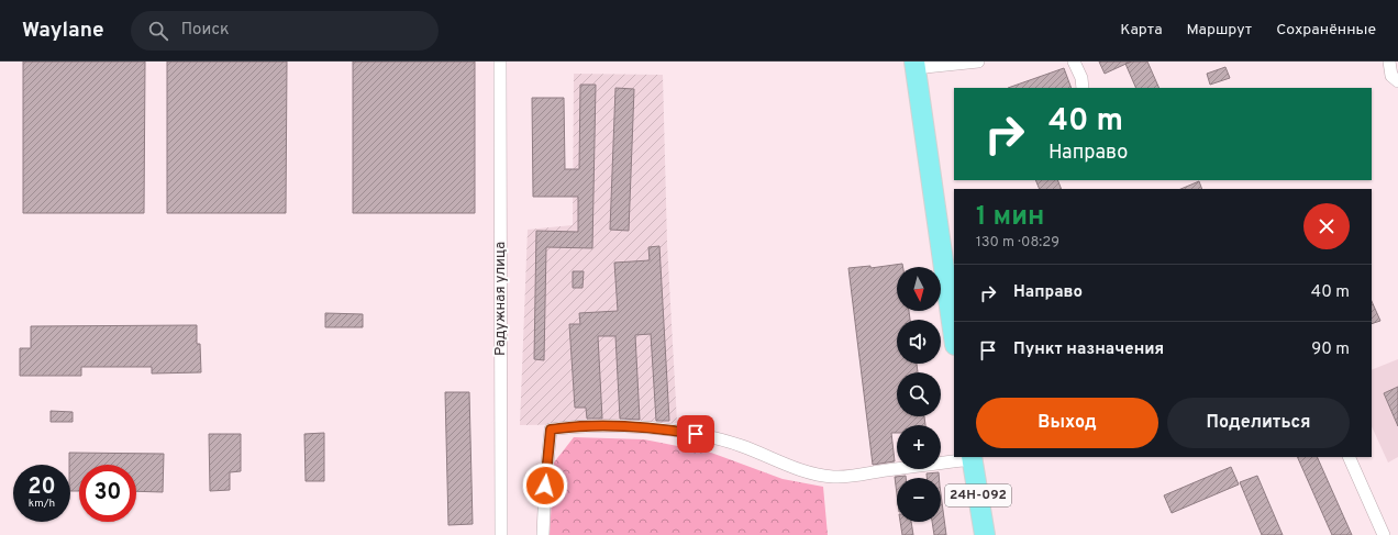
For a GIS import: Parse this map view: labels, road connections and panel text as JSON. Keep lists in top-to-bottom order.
{
  "streets": {
    "main road": ["24Н-092"],
    "street": ["Радужная улица"]
  },
  "north": "bottom",
  "page": {
    "header": "Waylane",
    "search": "Поиск",
    "nav": ["Карта", "Маршрут", "Сохранённые"],
    "turn": ["40 m", "Направо"],
    "heading": ["1 мин", "130 m · 08:29"],
    "list": [
      {
        "name": "Направо",
        "value": "40 m"
      },
      {
        "name": "Пункт назначения",
        "value": "90 m"
      }
    ],
    "map_buttons": ["+", "−"],
    "buttons": ["Выход", "Поделиться"],
    "speed": "20 km/h",
    "limit": "30"
  }
}
